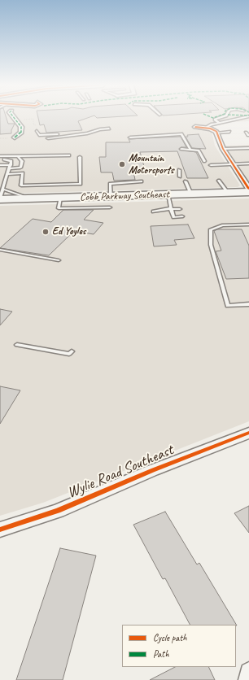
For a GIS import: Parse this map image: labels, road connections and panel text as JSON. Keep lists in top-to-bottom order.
{
  "streets": {
    "main road": ["Cobb Parkway Southeast"],
    "street": ["Wylie Road Southeast"]
  },
  "places": ["Mountain Motorsports", "Ed Yoyles"],
  "legend": ["Cycle path", "Path"]
}
